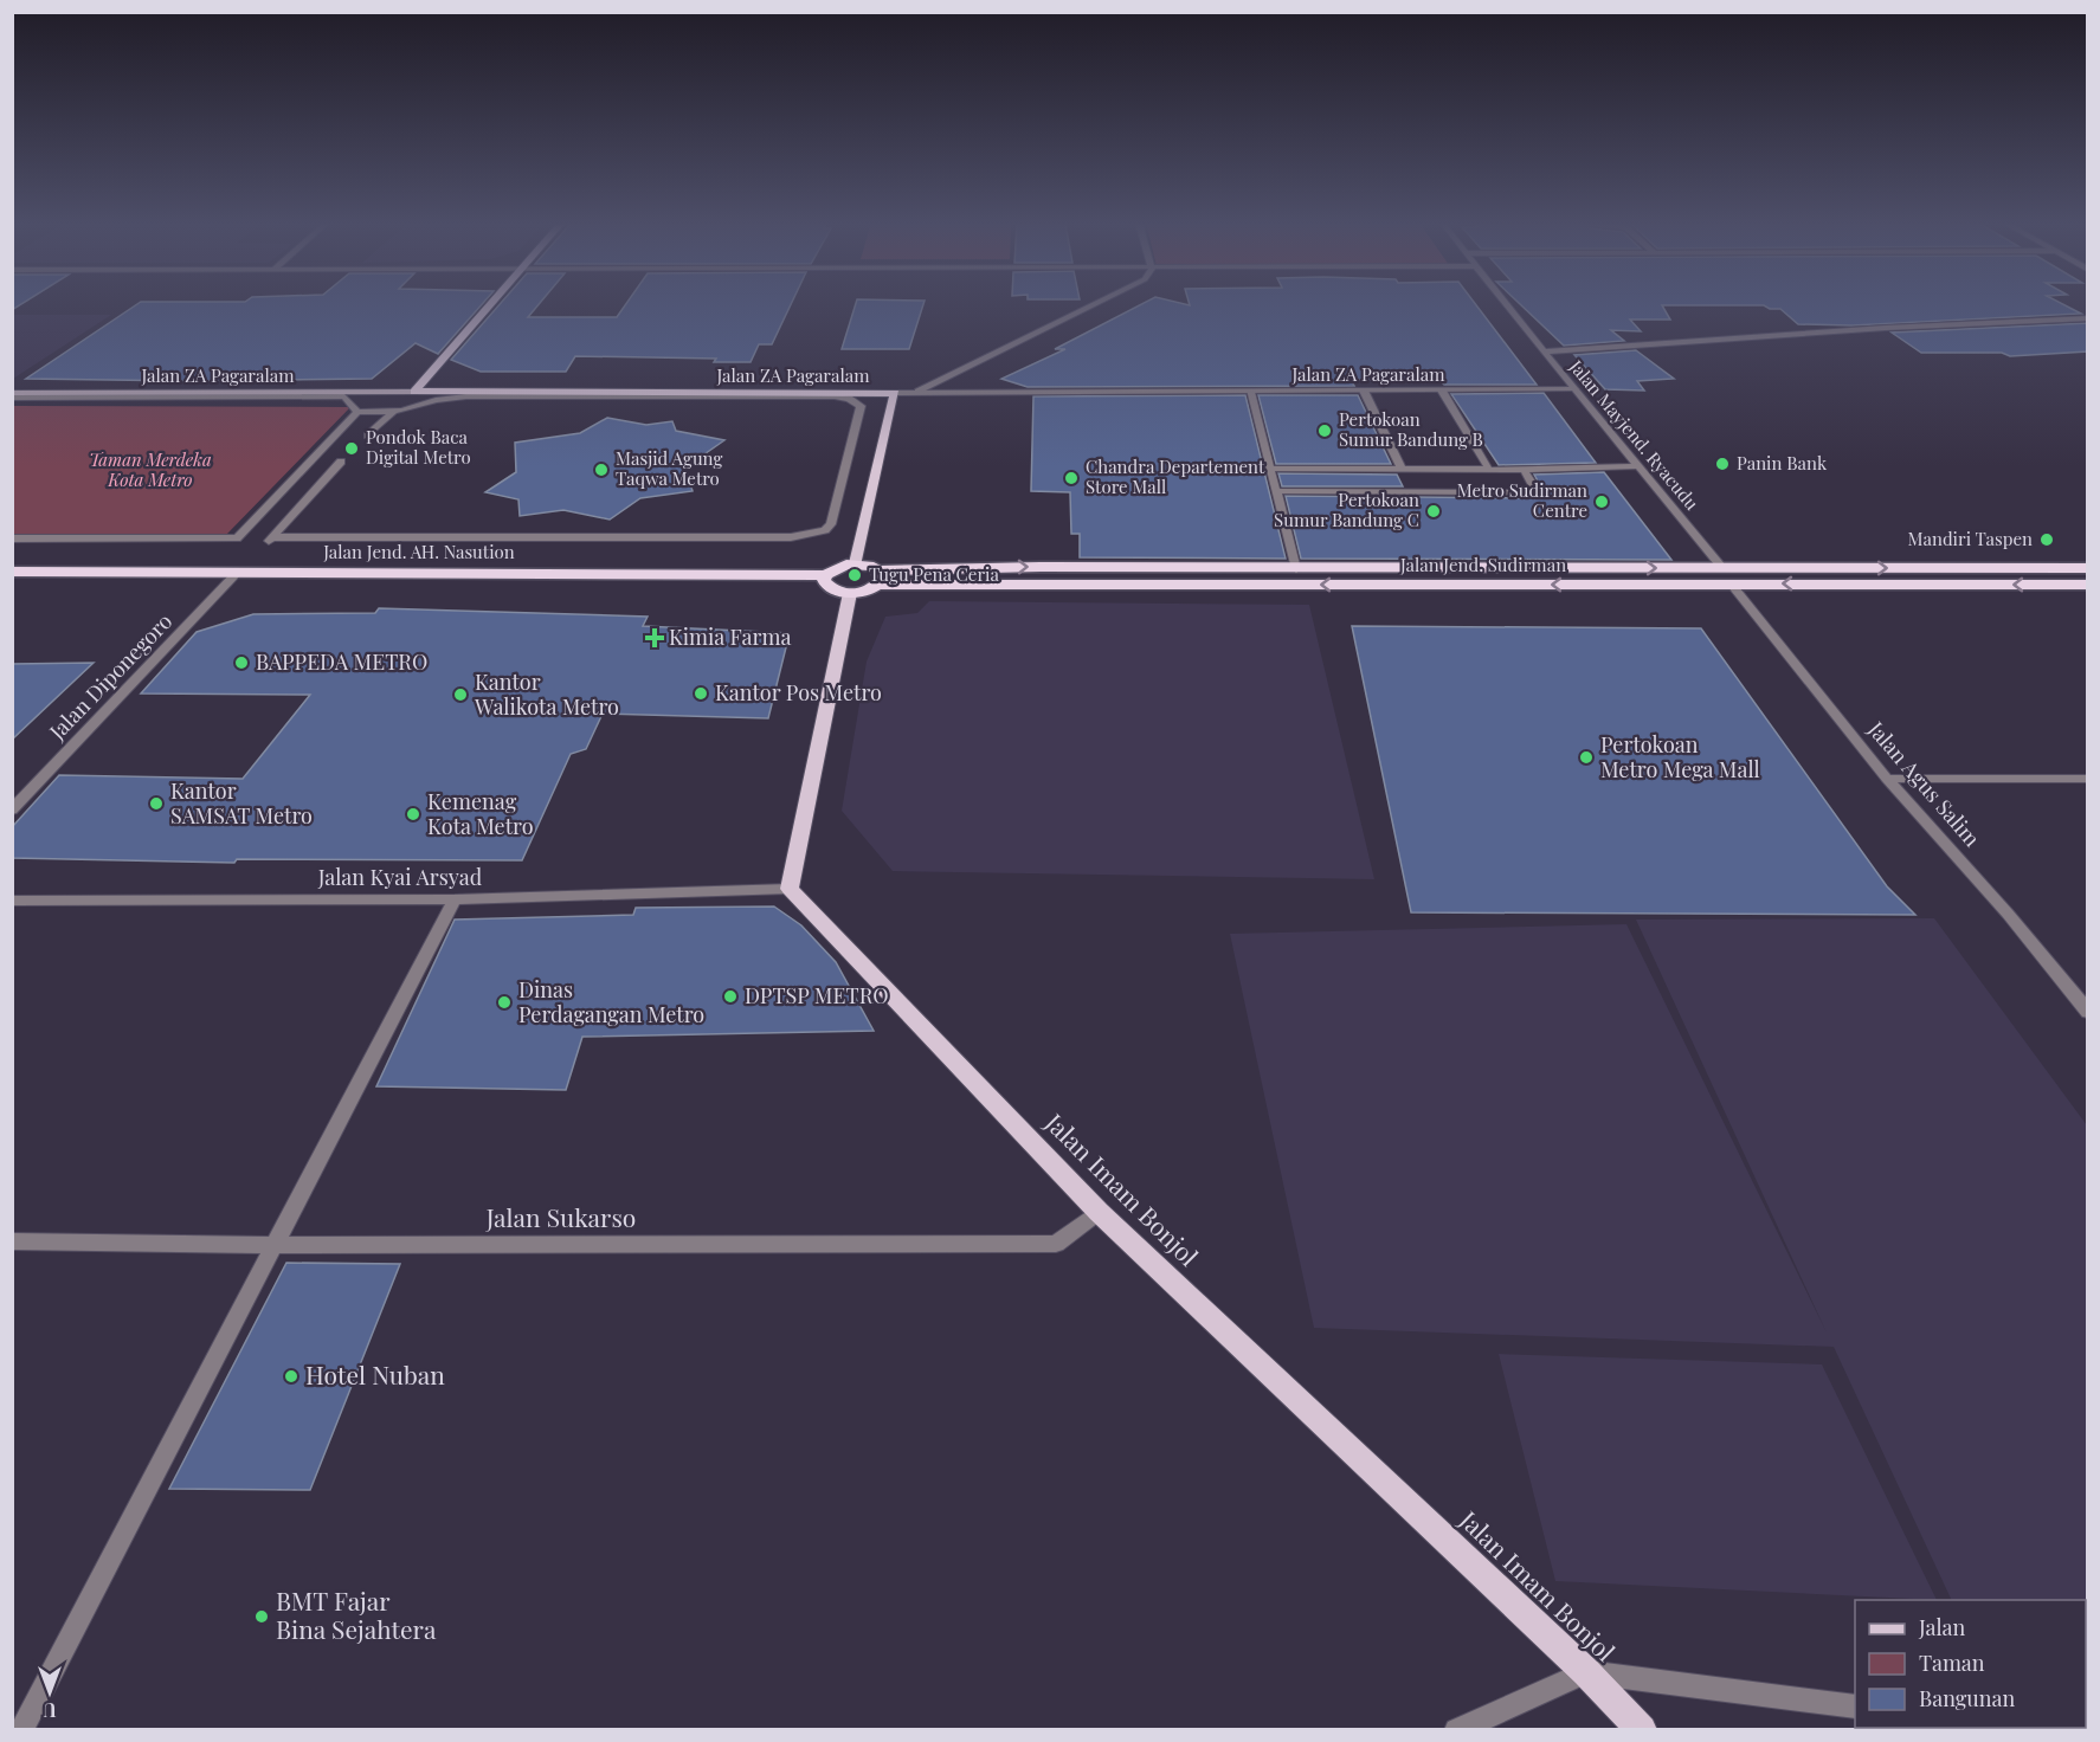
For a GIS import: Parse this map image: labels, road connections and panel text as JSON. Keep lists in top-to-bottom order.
{
  "streets": {
    "highway": ["Jalan Jend. AH. Nasution", "Jalan Jend. Sudirman"],
    "main road": ["Jalan ZA Pagaralam", "Jalan Imam Bonjol"],
    "street": [
      "Jalan Mayjend. Ryacudu",
      "Jalan Diponegoro",
      "Jalan Agus Salim",
      "Jalan Kyai Arsyad",
      "Jalan Sukarso"
    ]
  },
  "crossings": [
    ["Jalan ZA Pagaralam", "Jalan Mayjend. Ryacudu"],
    ["Jalan Mayjend. Ryacudu", "Jalan Jend. Sudirman"],
    ["Jalan Jend. AH. Nasution", "Jalan Diponegoro"],
    ["Jalan Jend. Sudirman", "Jalan Agus Salim"],
    ["Jalan Kyai Arsyad", "Jalan Imam Bonjol"],
    ["Jalan Imam Bonjol", "Jalan Sukarso"]
  ],
  "parks": ["Taman Merdeka Kota Metro"],
  "places": {
    "other": [
      "Pertokoan Sumur Bandung B",
      "Pondok Baca Digital Metro",
      "Panin Bank",
      "Masjid Agung Taqwa Metro",
      "Chandra Departement Store Mall",
      "Metro Sudirman Centre",
      "Pertokoan Sumur Bandung C",
      "Mandiri Taspen",
      "Tugu Pena Ceria",
      "BAPPEDA METRO",
      "Kantor Pos Metro",
      "Kantor Walikota Metro",
      "Pertokoan Metro Mega Mall",
      "Kantor SAMSAT Metro",
      "Kemenag Kota Metro",
      "DPTSP METRO",
      "Dinas Perdagangan Metro",
      "Hotel Nuban",
      "BMT Fajar Bina Sejahtera"
    ],
    "health": ["Kimia Farma"]
  },
  "legend": ["Jalan", "Taman", "Bangunan"],
  "north": "bottom"
}
